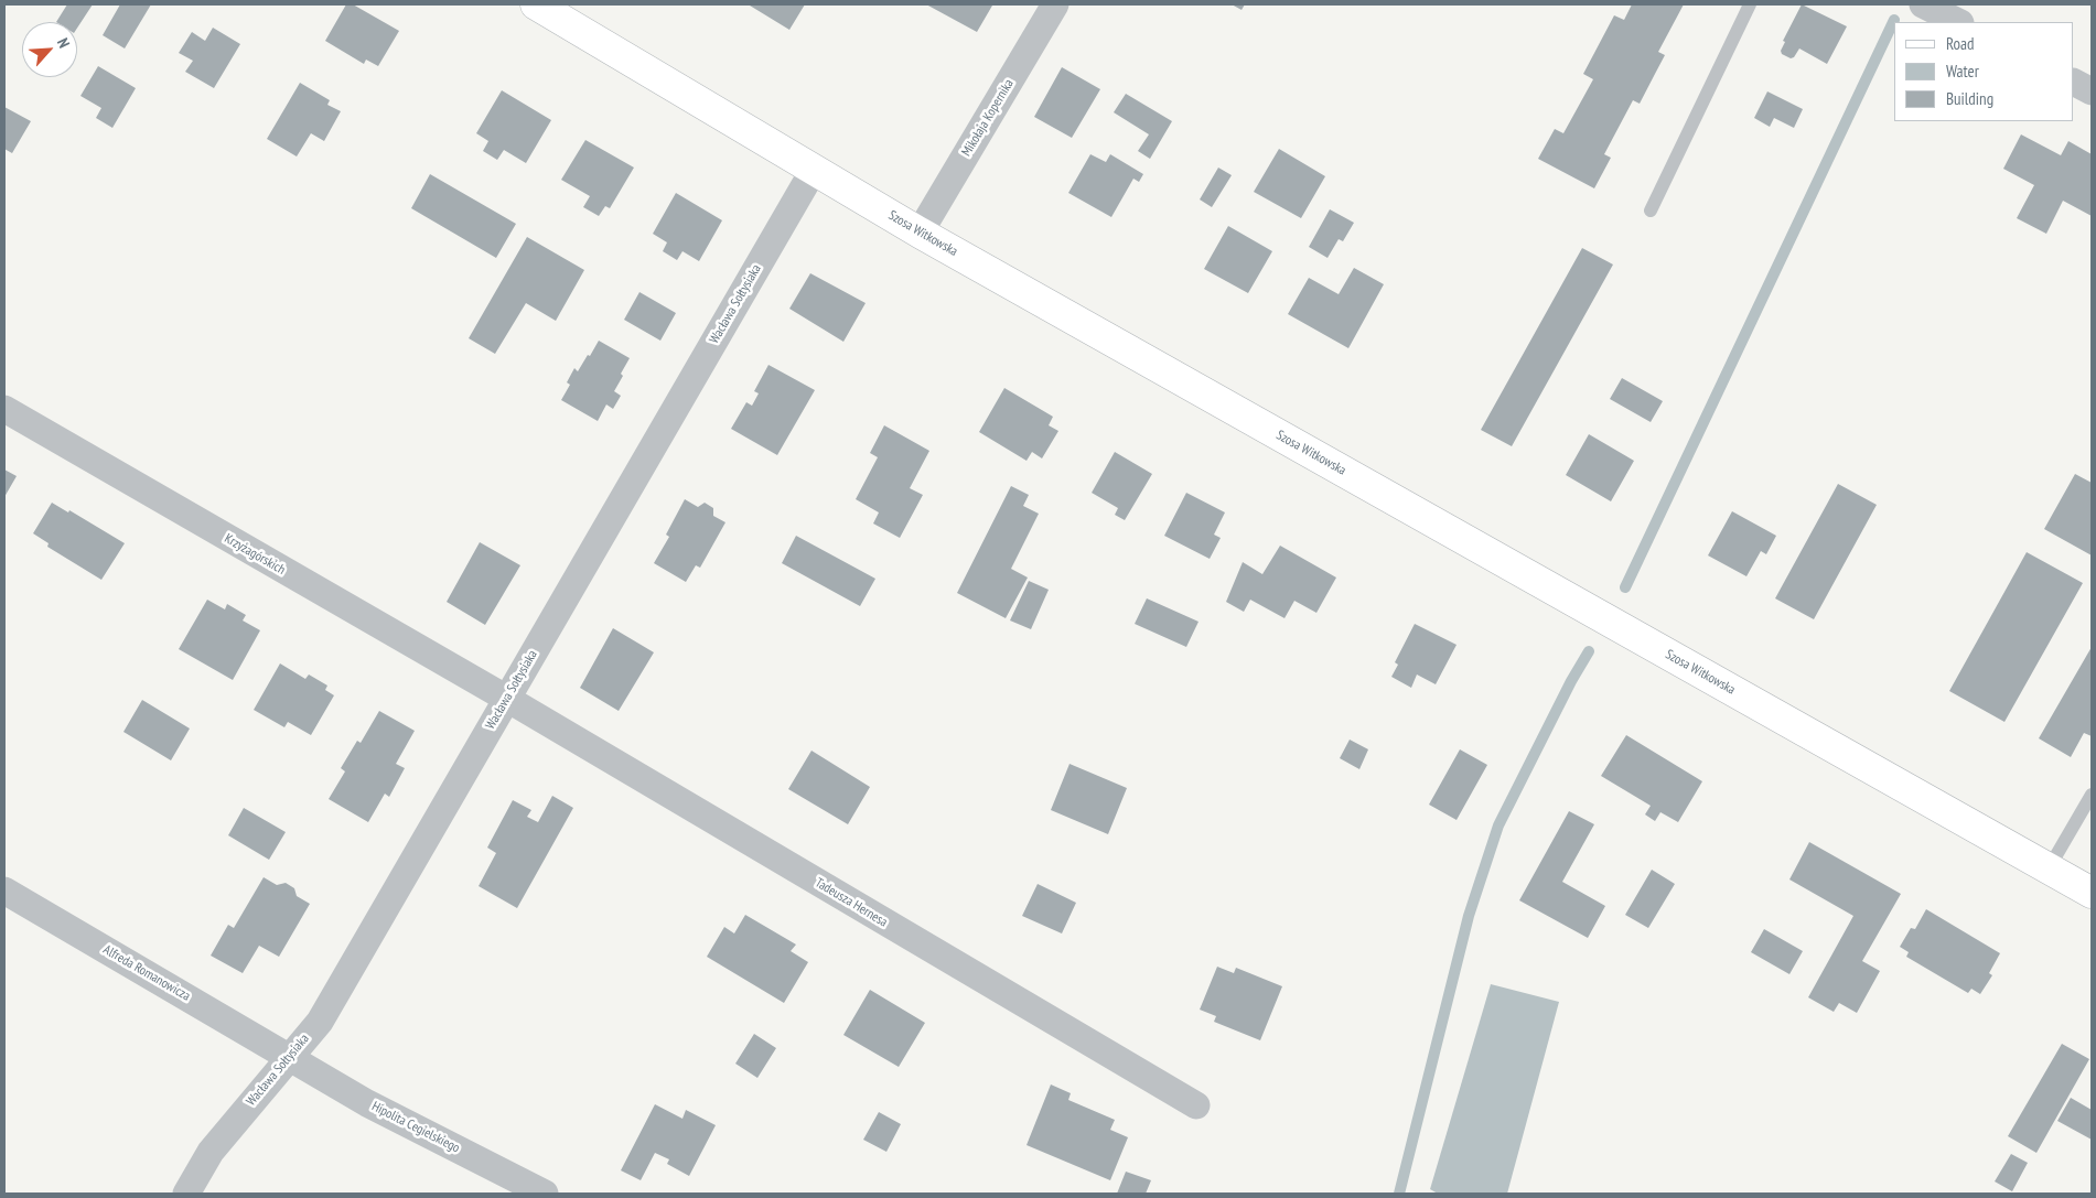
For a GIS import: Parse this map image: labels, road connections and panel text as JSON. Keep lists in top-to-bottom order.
{
  "streets": {
    "street": [
      "Mikołaja Kopernika",
      "Szosa Witkowska",
      "Wacława Sołtysiaka",
      "Krzyżagórskich",
      "Tadeusza Hernesa",
      "Alfreda Romanowicza",
      "Hipolita Cegielskiego"
    ]
  },
  "crossings": [
    ["Mikołaja Kopernika", "Szosa Witkowska"],
    ["Szosa Witkowska", "Wacława Sołtysiaka"],
    ["Wacława Sołtysiaka", "Krzyżagórskich"],
    ["Wacława Sołtysiaka", "Tadeusza Hernesa"],
    ["Wacława Sołtysiaka", "Alfreda Romanowicza"],
    ["Wacława Sołtysiaka", "Hipolita Cegielskiego"],
    ["Krzyżagórskich", "Tadeusza Hernesa"],
    ["Alfreda Romanowicza", "Hipolita Cegielskiego"]
  ],
  "legend": ["Road", "Water", "Building"],
  "north": "top right"
}
